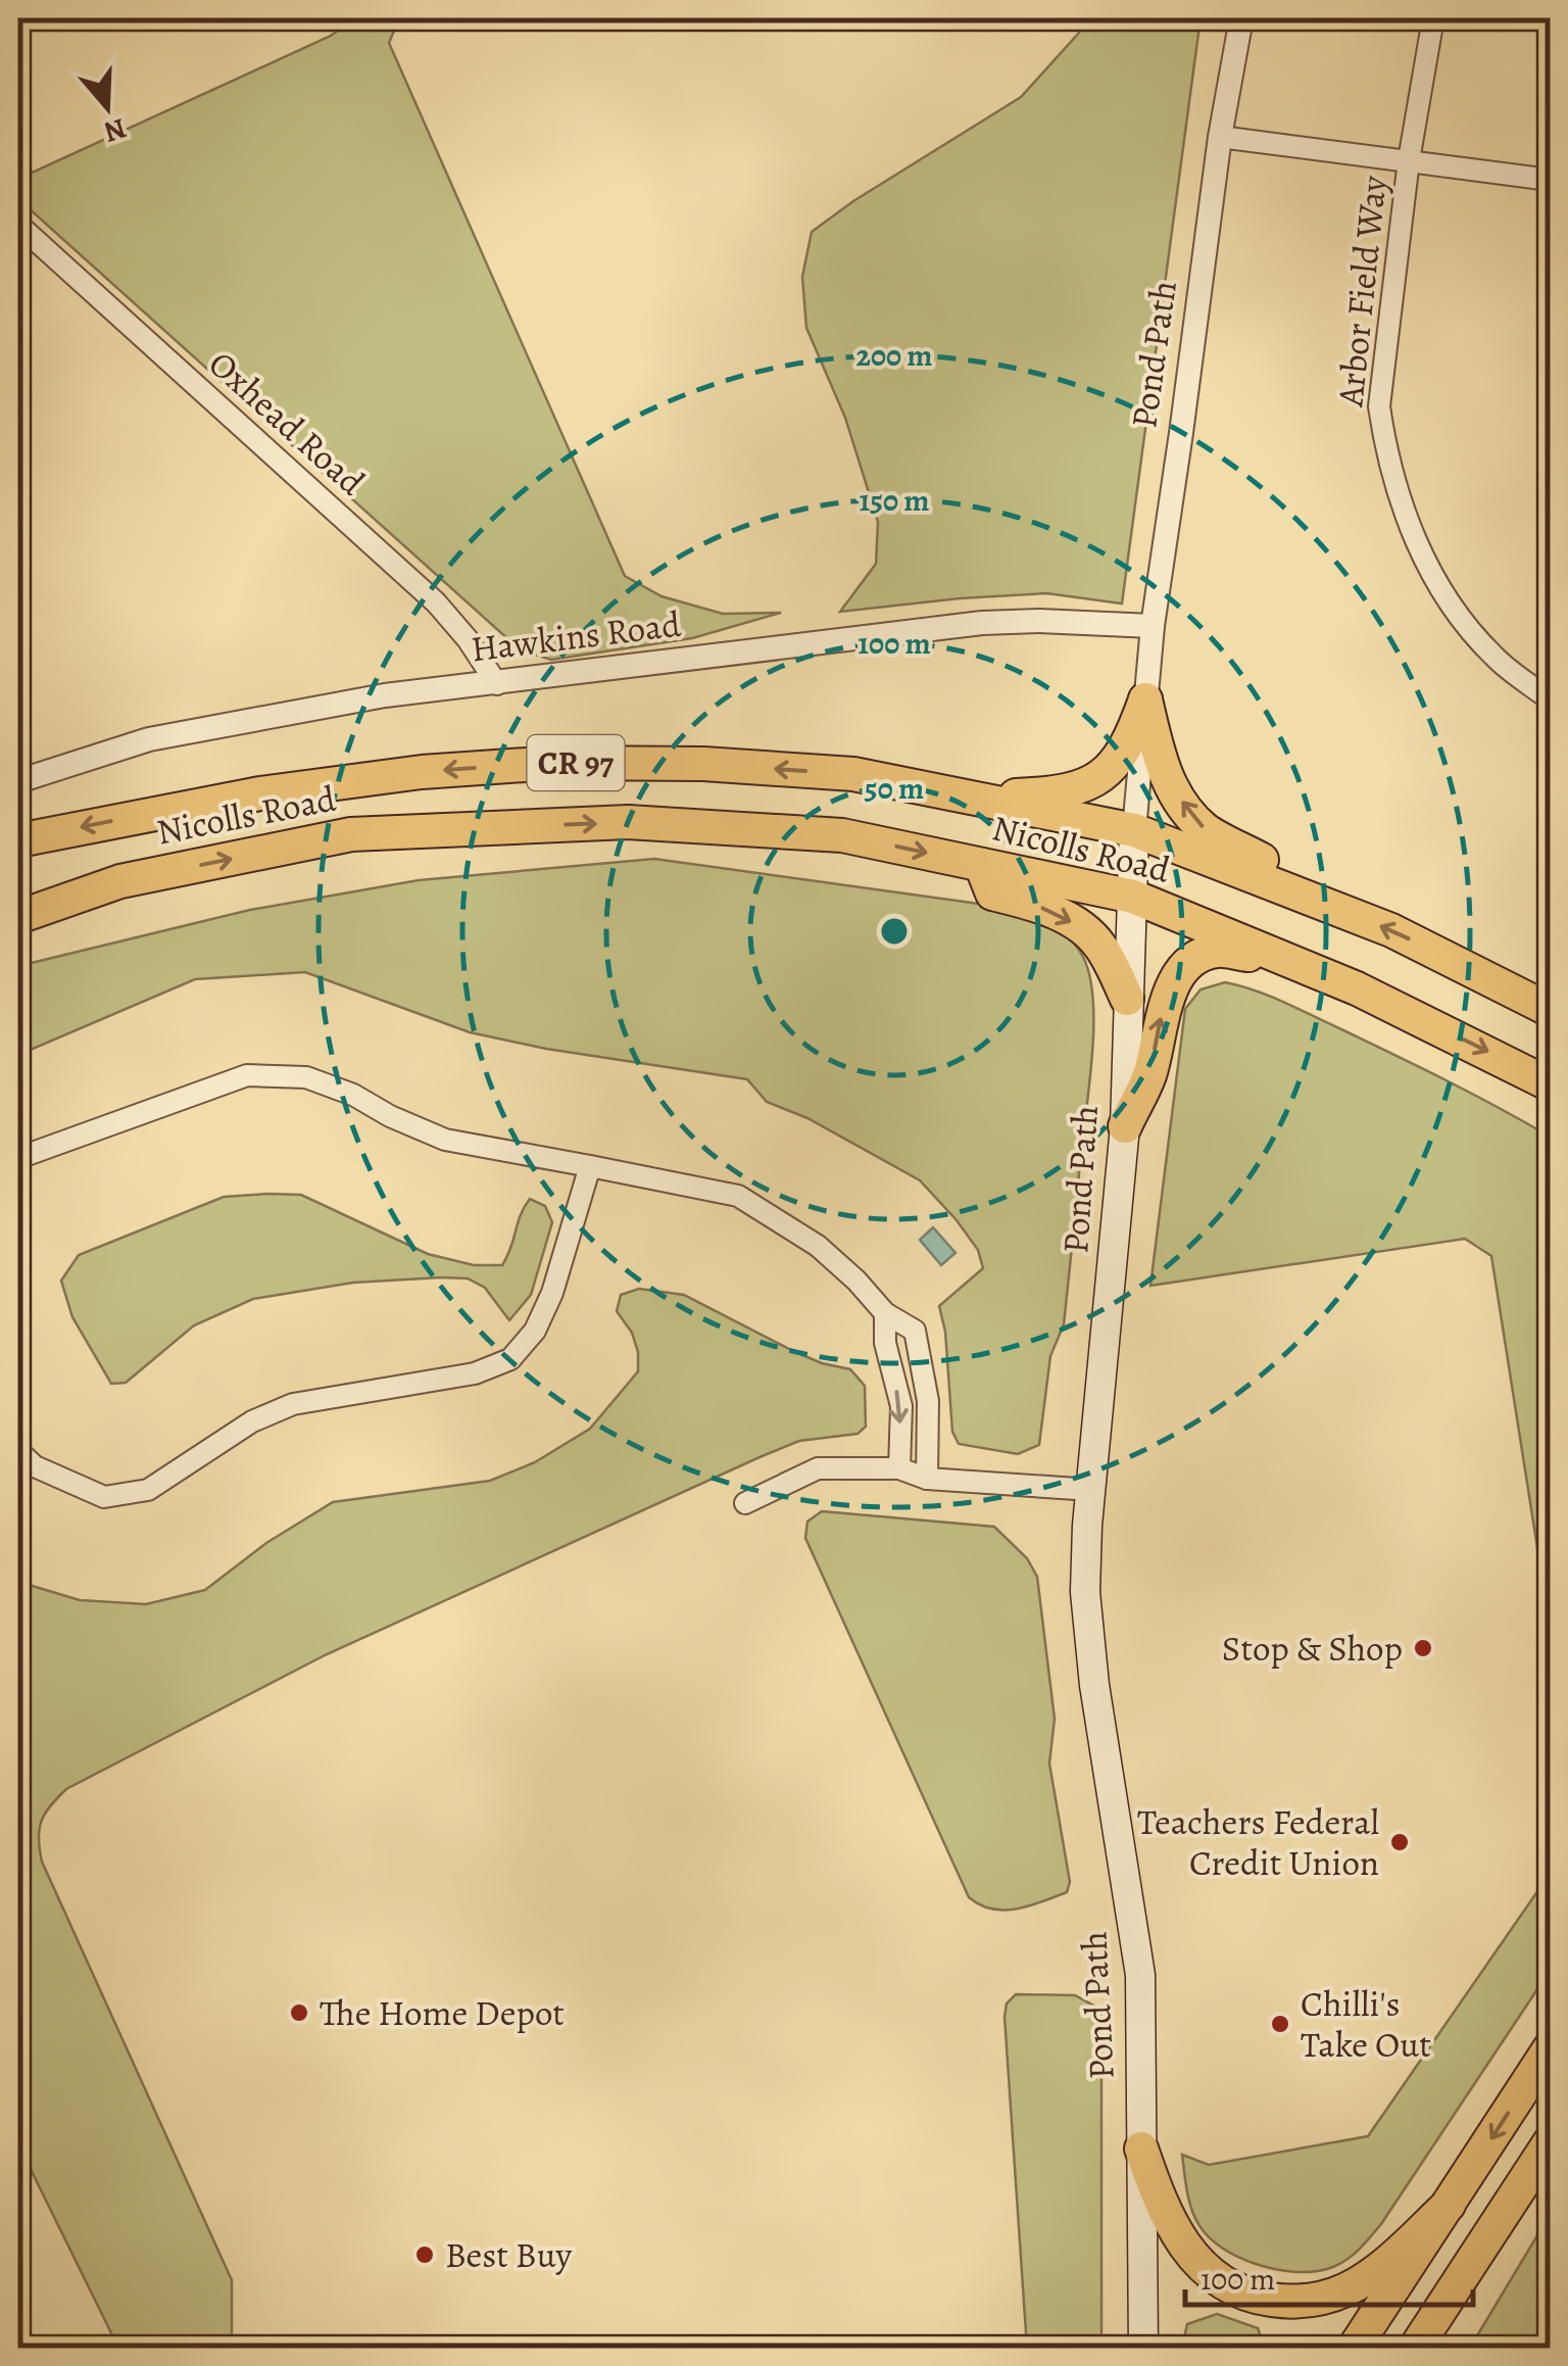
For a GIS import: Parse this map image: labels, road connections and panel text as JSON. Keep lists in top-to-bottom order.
{
  "streets": {
    "highway": ["CR 97", "Nicolls Road"],
    "main road": ["Pond Path"],
    "street": ["Arbor Field Way", "Oxhead Road", "Hawkins Road"]
  },
  "crossings": [
    ["Pond Path", "Hawkins Road"],
    ["Pond Path", "Nicolls Road"],
    ["Oxhead Road", "Hawkins Road"]
  ],
  "places": [
    "Stop & Shop",
    "Teachers Federal Credit Union",
    "The Home Depot",
    "Chilli's Take Out",
    "Best Buy"
  ],
  "scale_bar": "100 m",
  "north": "bottom",
  "rings": [
    "200 m",
    "150 m",
    "100 m",
    "50 m"
  ]
}
